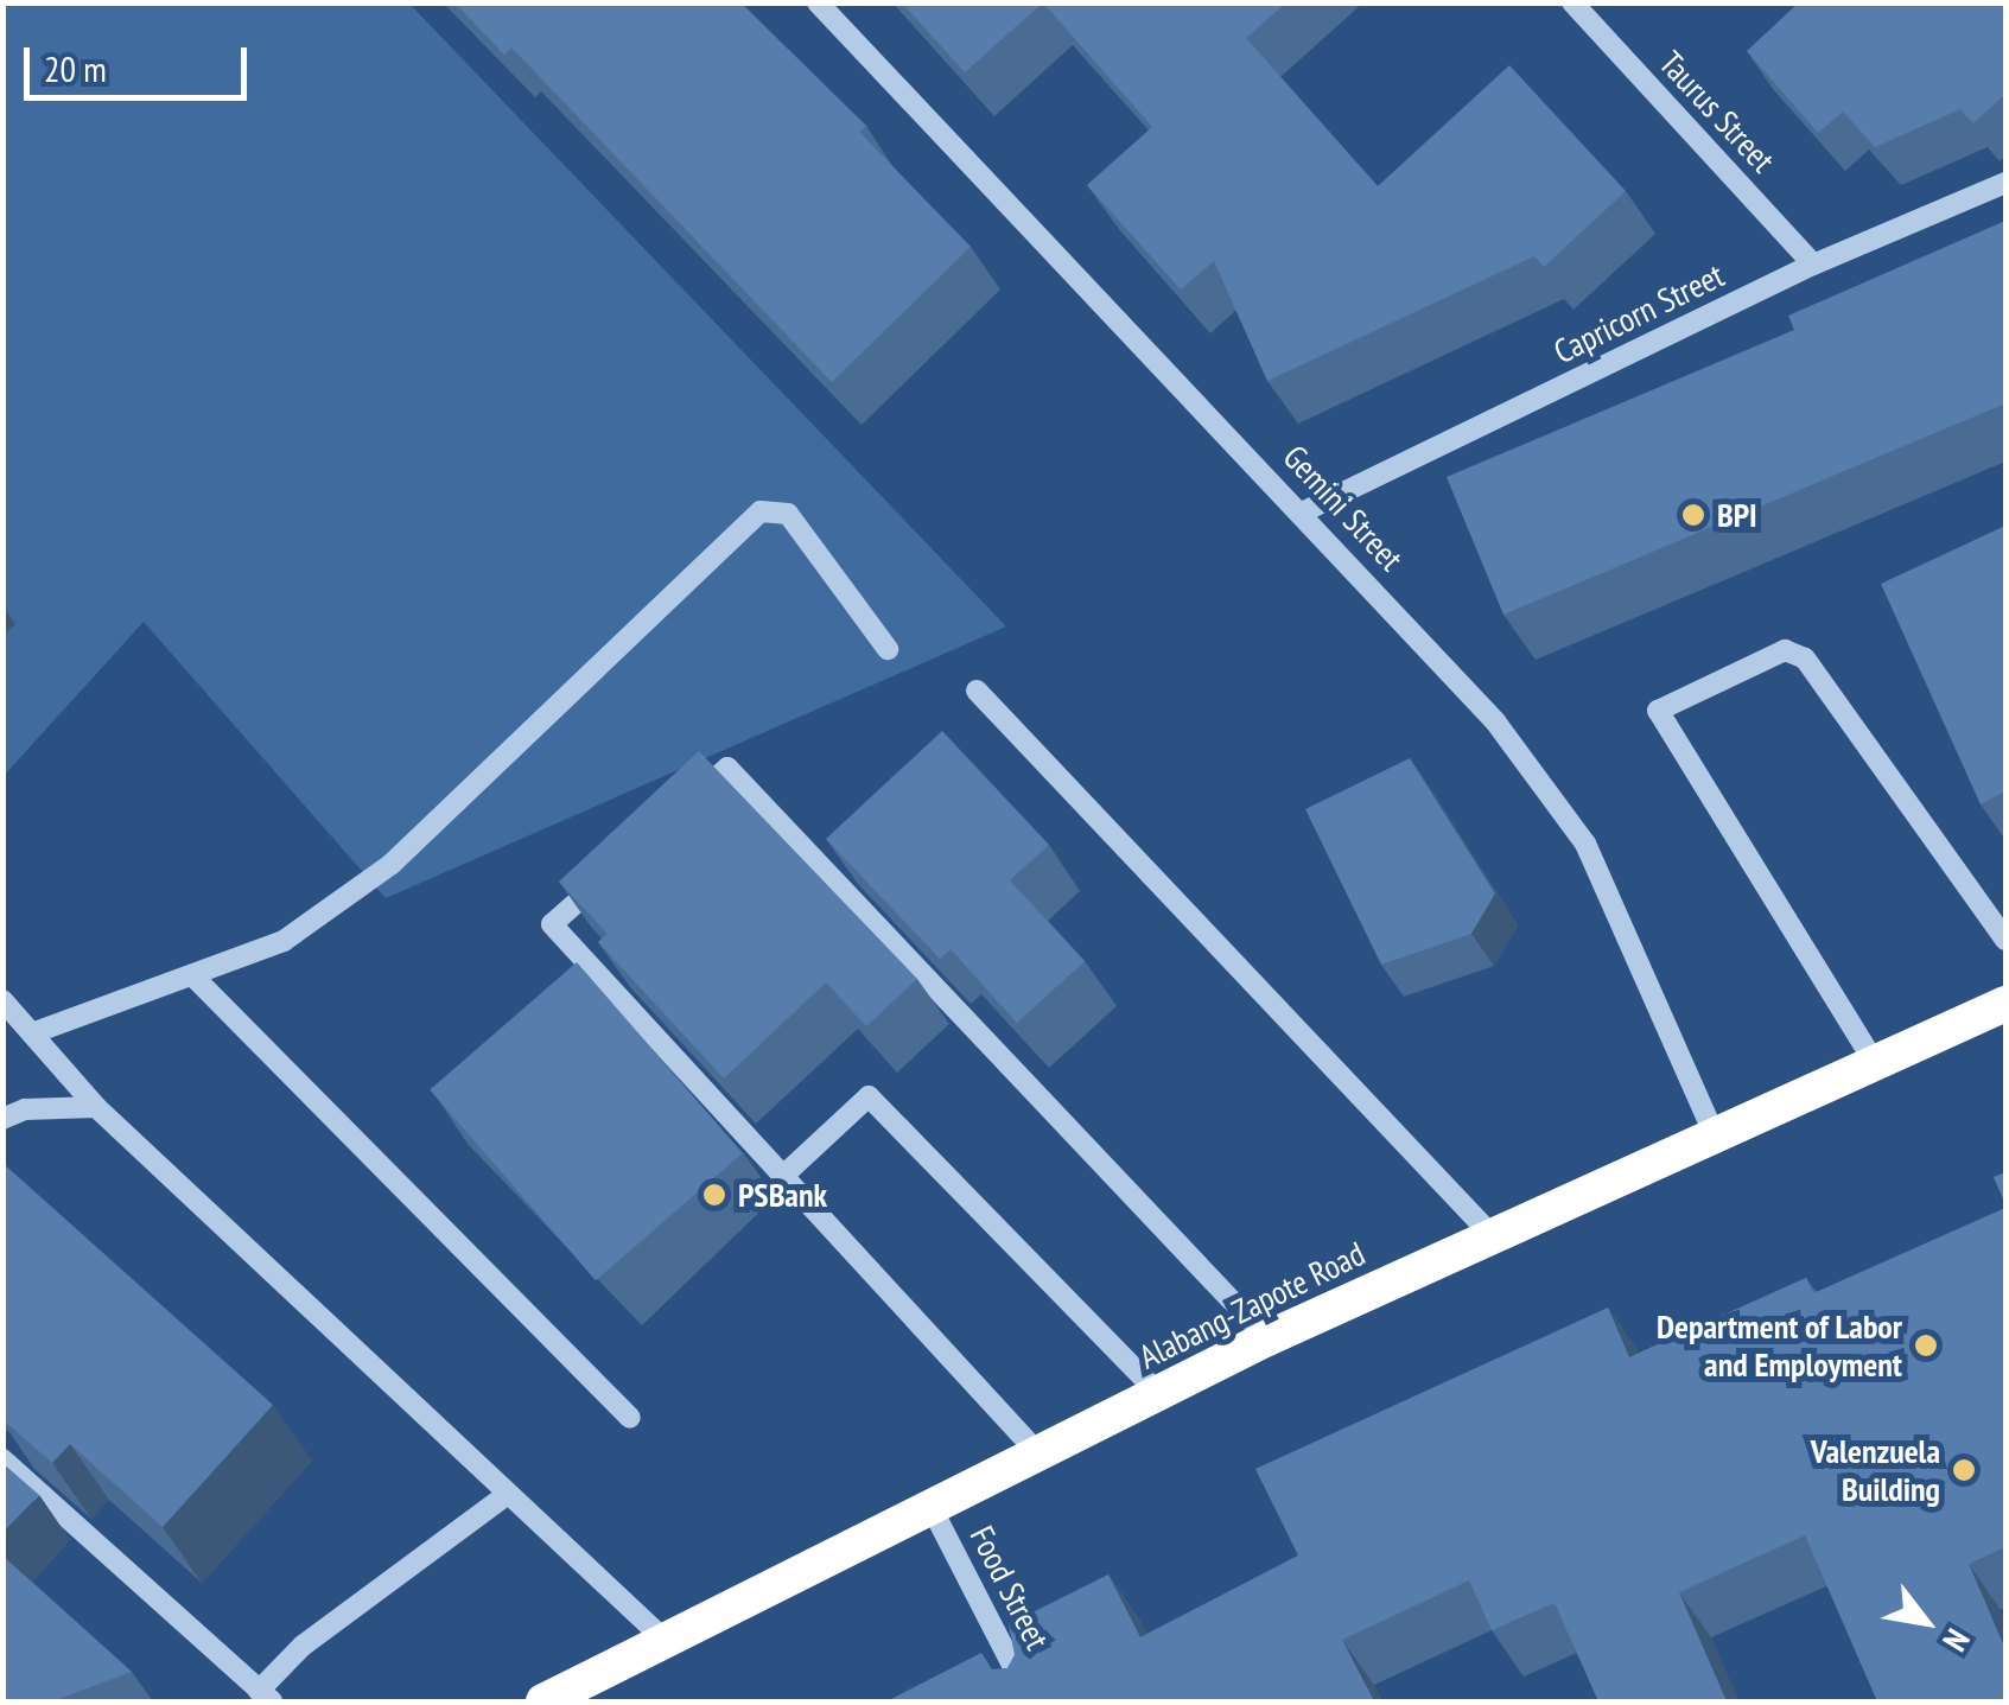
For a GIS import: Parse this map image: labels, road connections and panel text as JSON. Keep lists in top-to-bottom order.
{
  "streets": {
    "highway": ["Alabang-Zapote Road"],
    "street": [
      "Taurus Street",
      "Capricorn Street",
      "Gemini Street",
      "Food Street"
    ]
  },
  "crossings": [
    ["Taurus Street", "Capricorn Street"],
    ["Capricorn Street", "Gemini Street"],
    ["Gemini Street", "Alabang-Zapote Road"],
    ["Alabang-Zapote Road", "Food Street"]
  ],
  "places": [
    "BPI",
    "PSBank",
    "Department of Labor and Employment",
    "Valenzuela Building"
  ],
  "scale_bar": "20 m",
  "north": "bottom right"
}
